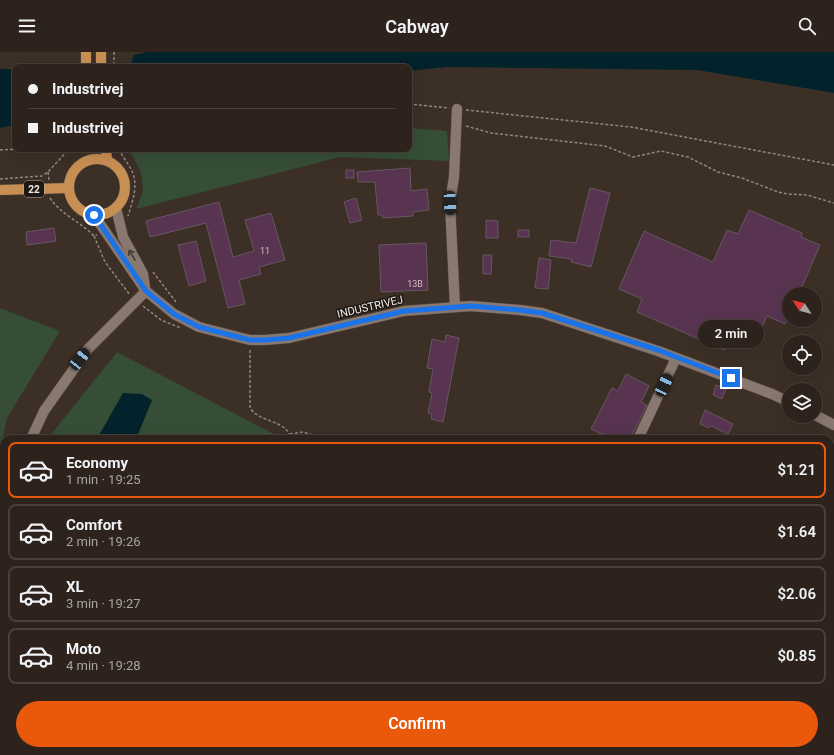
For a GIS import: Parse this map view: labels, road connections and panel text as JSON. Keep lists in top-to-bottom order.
{
  "streets": {
    "main road": ["22"],
    "street": ["INDUSTRIVEJ"]
  },
  "crossings": [
    ["22", "INDUSTRIVEJ"]
  ],
  "house_numbers": ["11", "13B"],
  "north": "top left",
  "page": {
    "header": "Cabway",
    "banner": ["Industrivej", "Industrivej"],
    "bubble": "2 min",
    "list": [
      {
        "name": "Economy",
        "note": "1 min · 19:25",
        "value": "$1.21"
      },
      {
        "name": "Comfort",
        "note": "2 min · 19:26",
        "value": "$1.64"
      },
      {
        "name": "XL",
        "note": "3 min · 19:27",
        "value": "$2.06"
      },
      {
        "name": "Moto",
        "note": "4 min · 19:28",
        "value": "$0.85"
      }
    ],
    "buttons": "Confirm"
  }
}
